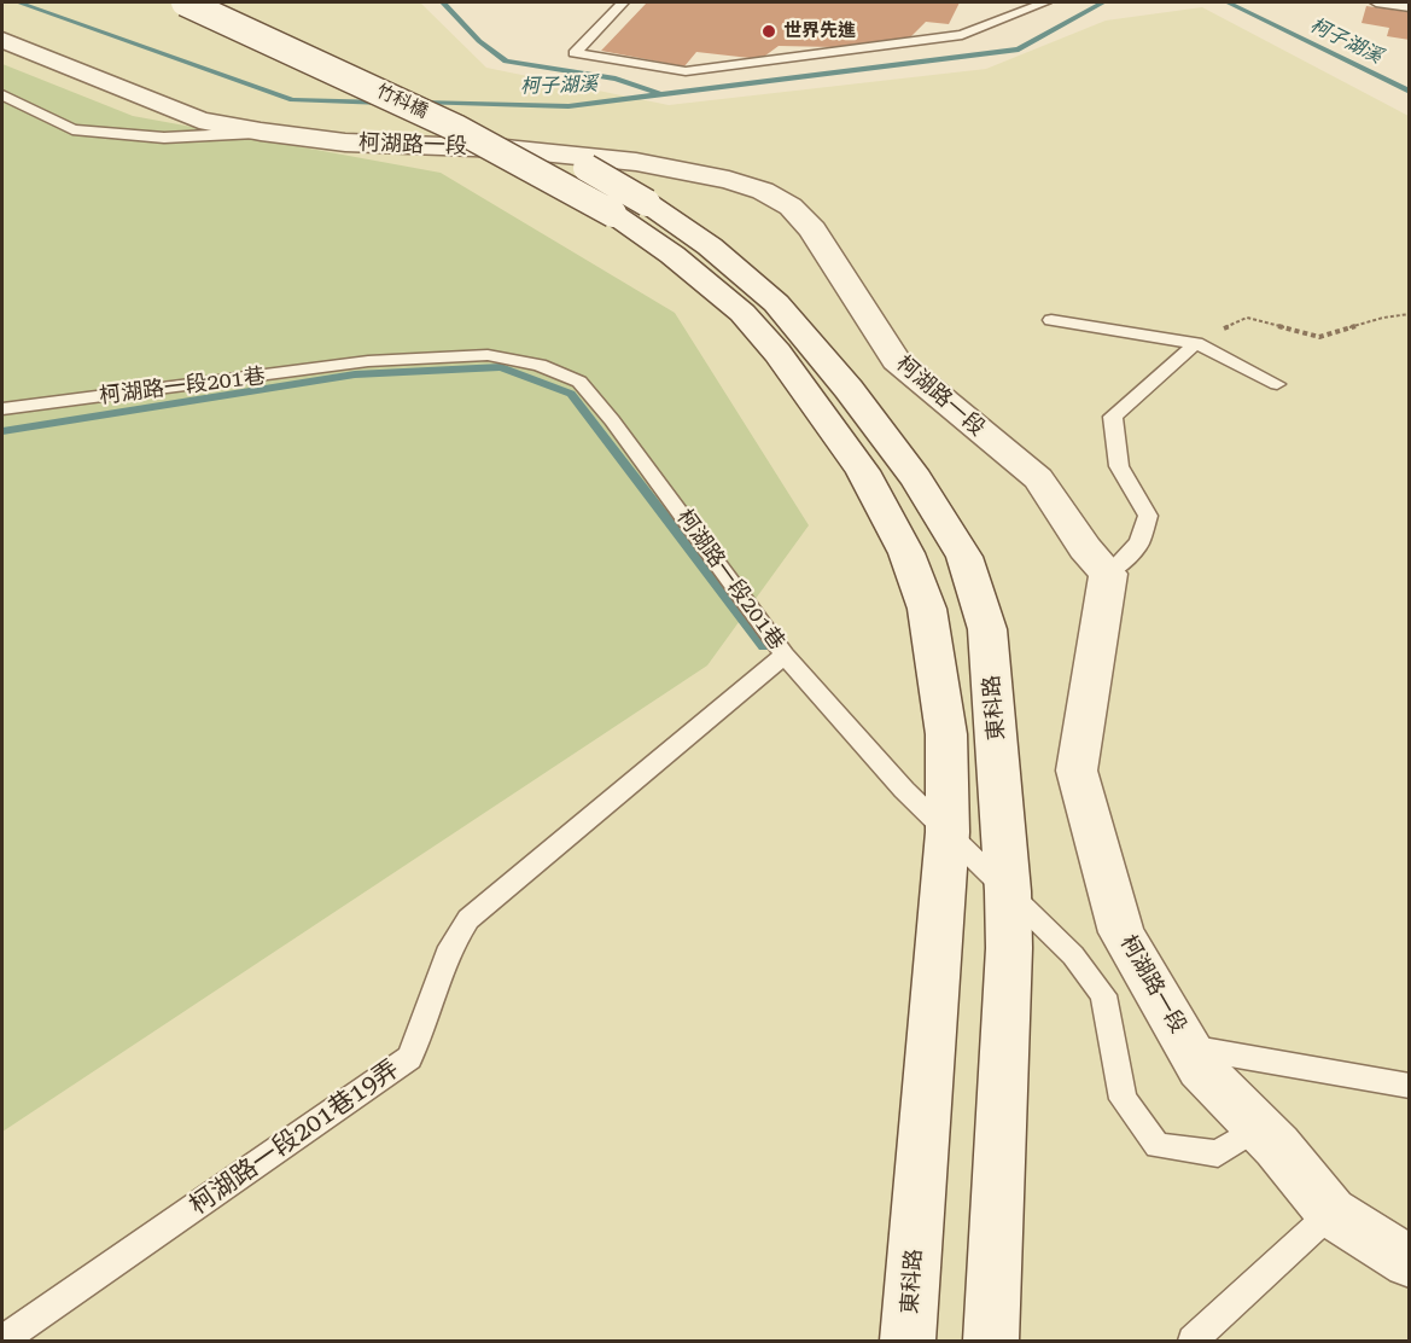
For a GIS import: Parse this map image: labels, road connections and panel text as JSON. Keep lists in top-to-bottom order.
{
  "streets": {
    "street": ["竹科橋", "柯湖路一段", "東科路"],
    "lane": ["柯湖路一段201巷", "柯湖路一段201巷19弄"]
  },
  "crossings": [
    ["竹科橋", "東科路"],
    ["柯湖路一段", "柯湖路一段201巷"],
    ["柯湖路一段201巷", "東科路"],
    ["柯湖路一段201巷", "柯湖路一段201巷19弄"]
  ],
  "water": ["柯子湖溪"],
  "places": ["世界先進"]
}
